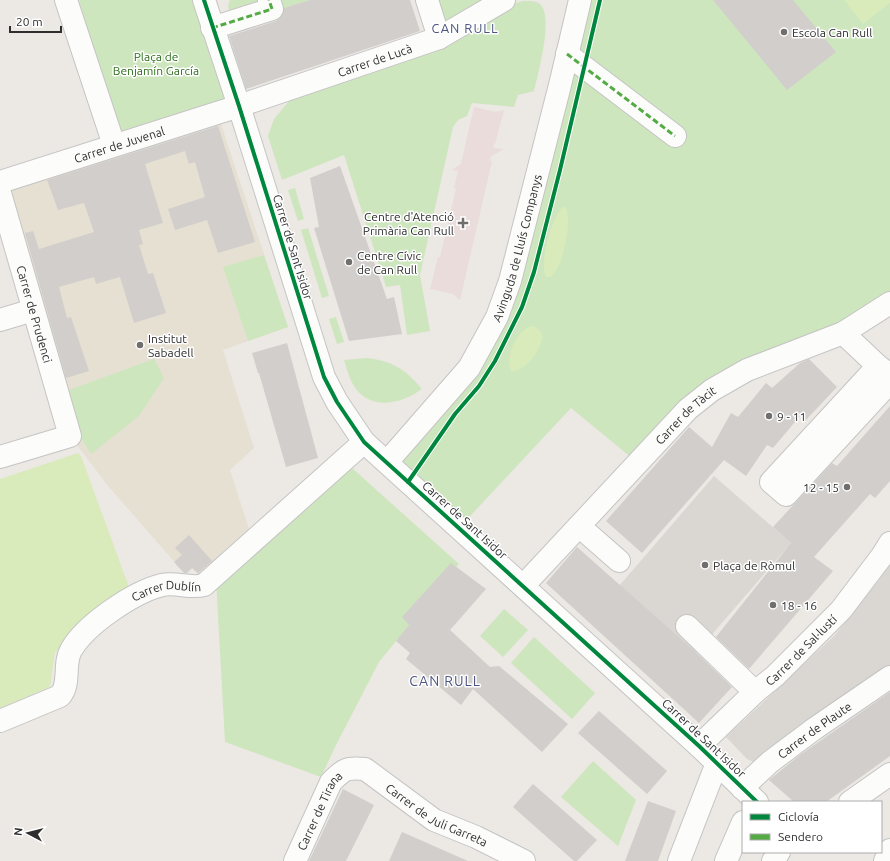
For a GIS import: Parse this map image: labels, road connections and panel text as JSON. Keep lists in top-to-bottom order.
{
  "streets": {
    "street": [
      "Carrer de Lucà",
      "Carrer de Juvenal",
      "Carrer de Sant Isidor",
      "Avinguda de Lluís Companys",
      "Carrer de Prudenci",
      "Carrer de Tàcit",
      "Carrer Dublín",
      "Carrer de Sal·lustí",
      "Carrer de Plaute",
      "Carrer de Tirana",
      "Carrer de Juli Garreta"
    ]
  },
  "crossings": [
    ["Carrer de Lucà", "Carrer de Juvenal"],
    ["Carrer de Lucà", "Carrer de Sant Isidor"],
    ["Carrer de Juvenal", "Carrer de Sant Isidor"],
    ["Carrer de Sant Isidor", "Avinguda de Lluís Companys"],
    ["Carrer de Sant Isidor", "Carrer de Tàcit"],
    ["Carrer de Sant Isidor", "Carrer Dublín"],
    ["Carrer de Sant Isidor", "Carrer de Sal·lustí"],
    ["Carrer de Sant Isidor", "Carrer de Plaute"],
    ["Carrer de Tirana", "Carrer de Juli Garreta"]
  ],
  "districts": ["CAN RULL", "CAN RULL"],
  "parks": ["Plaça de Benjamín García"],
  "places": {
    "other": [
      "Escola Can Rull",
      "Centre Cívic de Can Rull",
      "Institut Sabadell",
      "9 - 11",
      "12 - 15",
      "Plaça de Ròmul",
      "18 - 16"
    ],
    "health": ["Centre d'Atenció Primària Can Rull"]
  },
  "legend": ["Ciclovía", "Sendero"],
  "scale_bar": "20 m",
  "north": "left"
}
